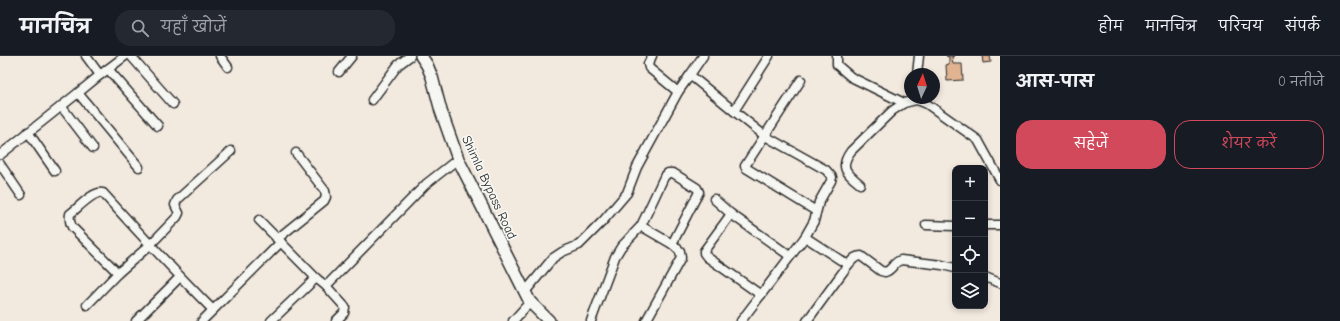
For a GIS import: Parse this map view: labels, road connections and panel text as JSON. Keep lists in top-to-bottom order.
{
  "streets": {
    "highway": ["Shimla Bypass Road"]
  },
  "north": "top",
  "page": {
    "header": "मानचित्र",
    "search": "यहाँ खोजें",
    "nav": [
      "होम",
      "मानचित्र",
      "परिचय",
      "संपर्क"
    ],
    "heading": ["आस-पास", "0 नतीजे"],
    "buttons": ["सहेजें", "शेयर करें"],
    "map_buttons": ["+", "−"]
  }
}
